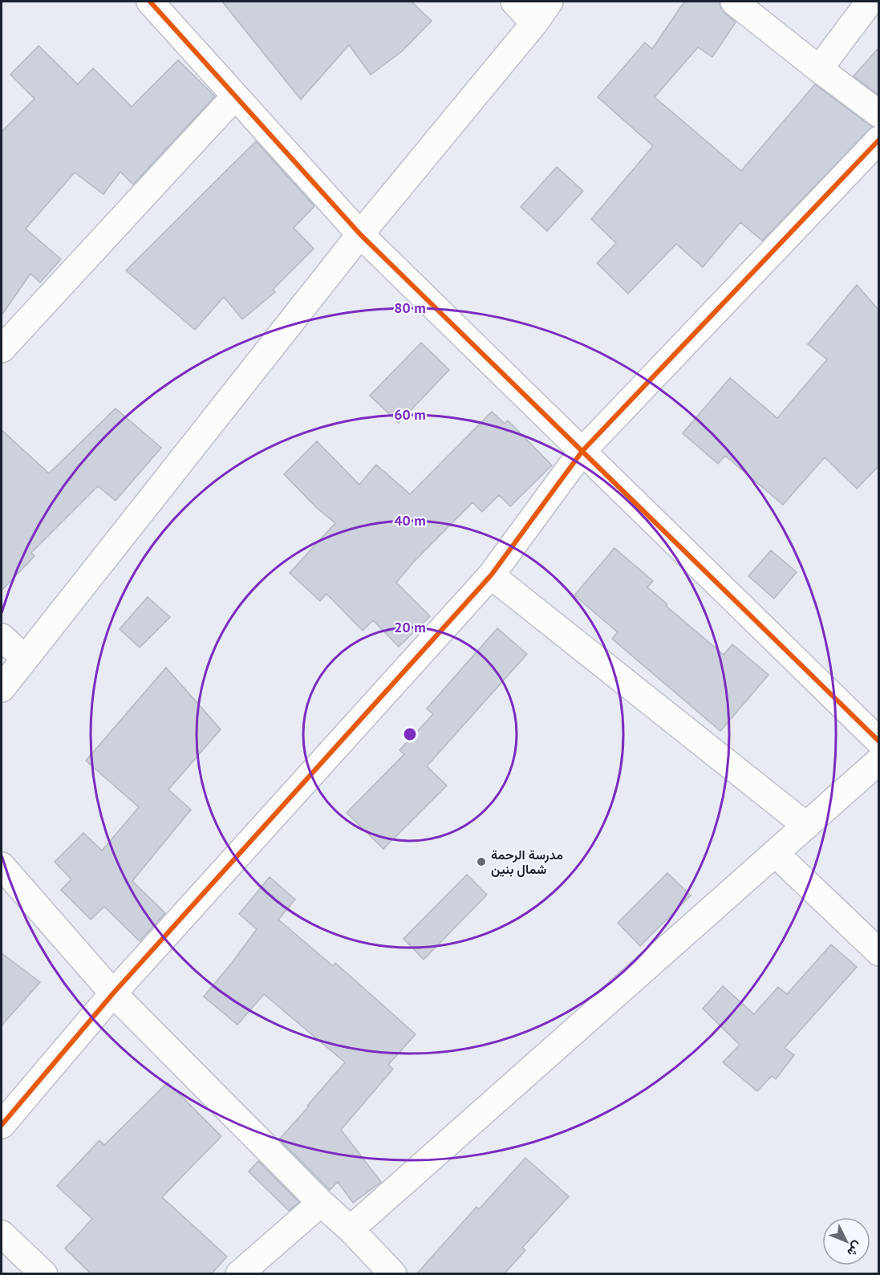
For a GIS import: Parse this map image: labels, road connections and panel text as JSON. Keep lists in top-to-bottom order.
{
  "places": ["مدرسة الرحمة شمال بنين"],
  "north": "bottom right",
  "rings": [
    "80 m",
    "60 m",
    "40 m",
    "20 m"
  ]
}
